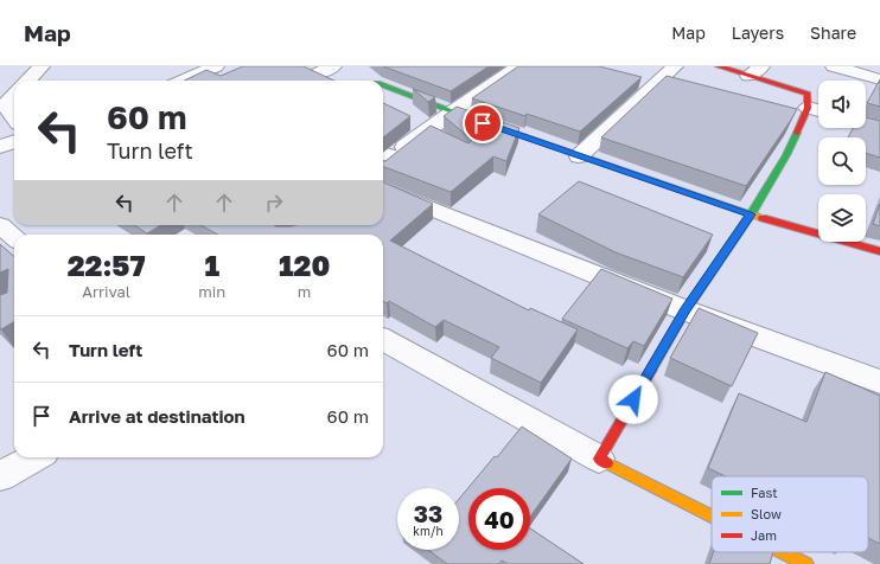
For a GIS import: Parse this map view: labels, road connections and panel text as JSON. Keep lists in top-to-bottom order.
{
  "legend": ["Fast", "Slow", "Jam"],
  "page": {
    "header": "Map",
    "nav": ["Map", "Layers", "Share"],
    "turn": ["60 m", "Turn left"],
    "eta": [
      "22:57",
      "Arrival",
      "1",
      "min",
      "120",
      "m"
    ],
    "list": [
      {
        "name": "Turn left",
        "value": "60 m"
      },
      {
        "name": "Arrive at destination",
        "value": "60 m"
      }
    ],
    "speed": "33 km/h",
    "limit": "40"
  }
}
